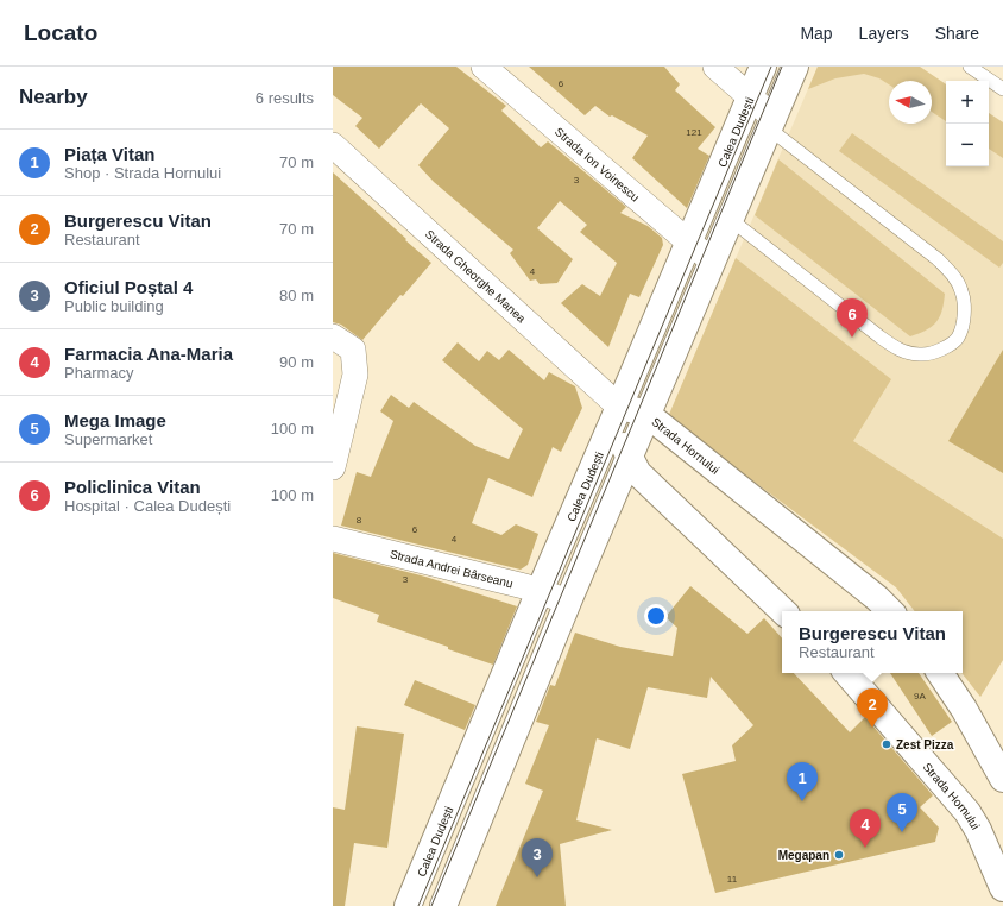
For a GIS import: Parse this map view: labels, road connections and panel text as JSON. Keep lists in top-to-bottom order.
{
  "streets": {
    "main road": ["Calea Dudești", "Strada Hornului"],
    "street": ["Strada Ion Voinescu", "Strada Gheorghe Manea", "Strada Andrei Bârseanu"]
  },
  "crossings": [
    ["Calea Dudești", "Strada Ion Voinescu"],
    ["Calea Dudești", "Strada Gheorghe Manea"],
    ["Calea Dudești", "Strada Hornului"],
    ["Calea Dudești", "Strada Andrei Bârseanu"],
    ["Strada Gheorghe Manea", "Strada Hornului"]
  ],
  "places": ["Zest Pizza", "Megapan"],
  "house_numbers": [
    "6",
    "121",
    "3",
    "4",
    "8",
    "6",
    "4",
    "3",
    "9A",
    "11"
  ],
  "north": "left",
  "page": {
    "header": "Locato",
    "nav": ["Map", "Layers", "Share"],
    "heading": ["Nearby", "6 results"],
    "map_buttons": ["+", "−"],
    "list": [
      {
        "mark": "1",
        "name": "Piața Vitan",
        "note": "Shop · Strada Hornului",
        "value": "70 m"
      },
      {
        "mark": "2",
        "name": "Burgerescu Vitan",
        "note": "Restaurant",
        "value": "70 m"
      },
      {
        "mark": "3",
        "name": "Oficiul Poștal 4",
        "note": "Public building",
        "value": "80 m"
      },
      {
        "mark": "4",
        "name": "Farmacia Ana-Maria",
        "note": "Pharmacy",
        "value": "90 m"
      },
      {
        "mark": "5",
        "name": "Mega Image",
        "note": "Supermarket",
        "value": "100 m"
      },
      {
        "mark": "6",
        "name": "Policlinica Vitan",
        "note": "Hospital · Calea Dudești",
        "value": "100 m"
      }
    ],
    "pins": [
      "6",
      "2",
      "1",
      "5",
      "4",
      "3"
    ],
    "popup": ["Burgerescu Vitan", "Restaurant"]
  }
}
